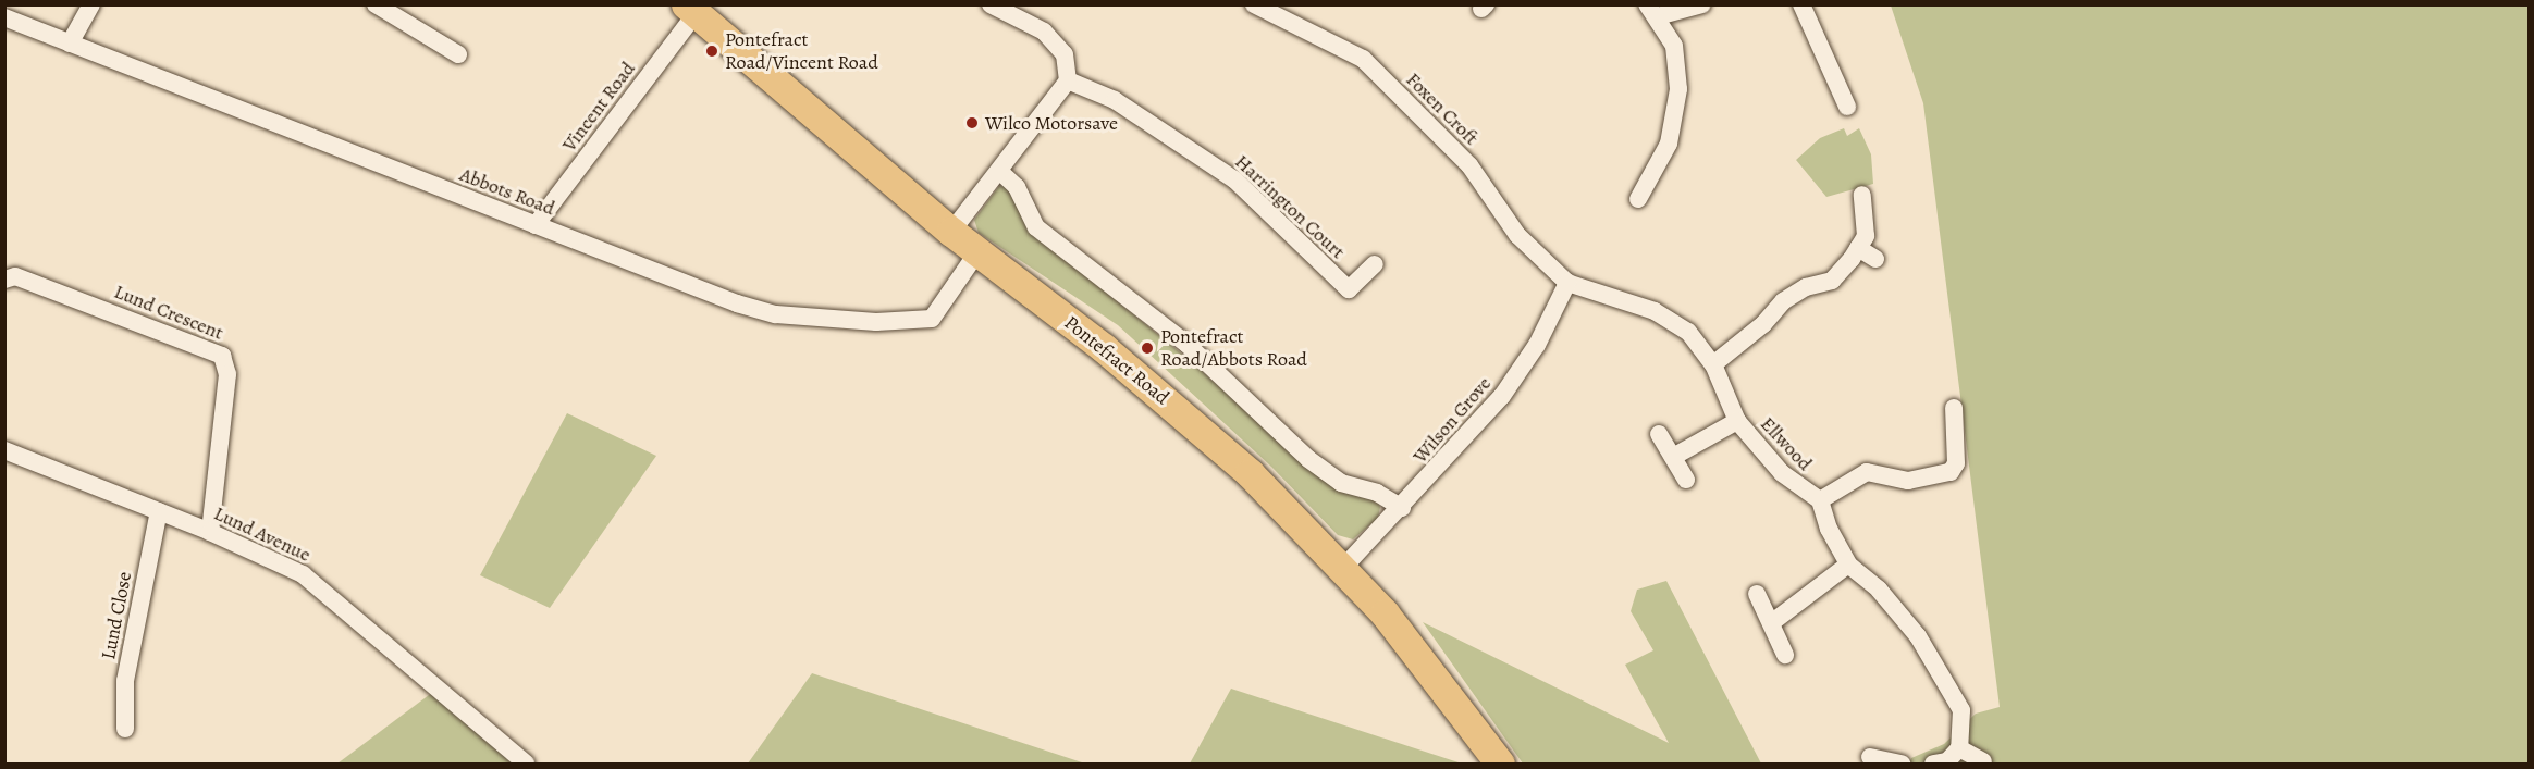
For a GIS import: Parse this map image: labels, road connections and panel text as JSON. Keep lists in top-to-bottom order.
{
  "streets": {
    "highway": ["Pontefract Road"],
    "street": [
      "Vincent Road",
      "Foxen Croft",
      "Abbots Road",
      "Harrington Court",
      "Lund Crescent",
      "Wilson Grove",
      "Ellwood",
      "Lund Avenue",
      "Lund Close"
    ]
  },
  "crossings": [
    ["Vincent Road", "Abbots Road"],
    ["Vincent Road", "Pontefract Road"],
    ["Foxen Croft", "Wilson Grove"],
    ["Foxen Croft", "Ellwood"],
    ["Abbots Road", "Pontefract Road"],
    ["Lund Crescent", "Lund Avenue"],
    ["Pontefract Road", "Wilson Grove"],
    ["Wilson Grove", "Ellwood"],
    ["Lund Avenue", "Lund Close"]
  ],
  "places": ["Pontefract Road/Vincent Road", "Wilco Motorsave", "Pontefract Road/Abbots Road"]
}
